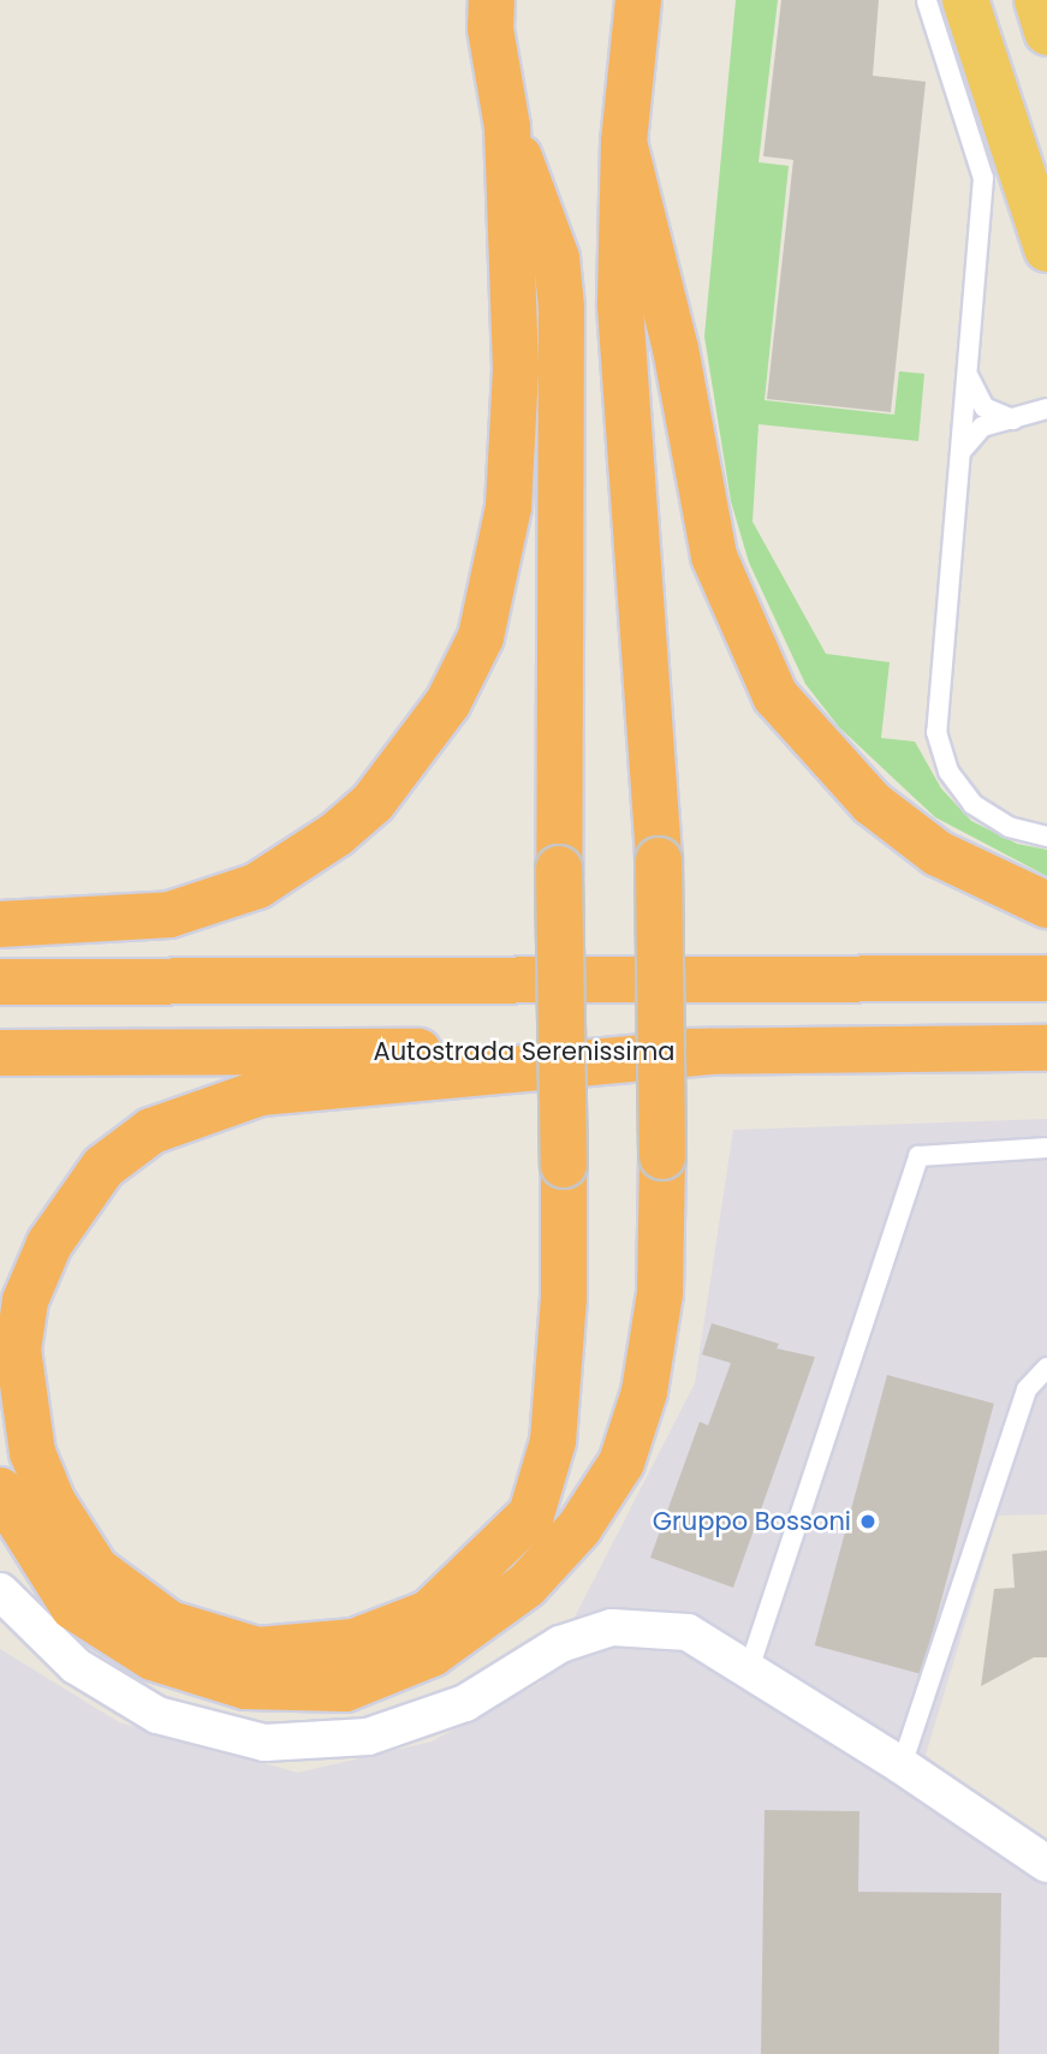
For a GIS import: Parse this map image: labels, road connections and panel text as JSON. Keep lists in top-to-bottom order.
{
  "streets": {
    "highway": ["Autostrada Serenissima"]
  },
  "places": ["Gruppo Bossoni"]
}
